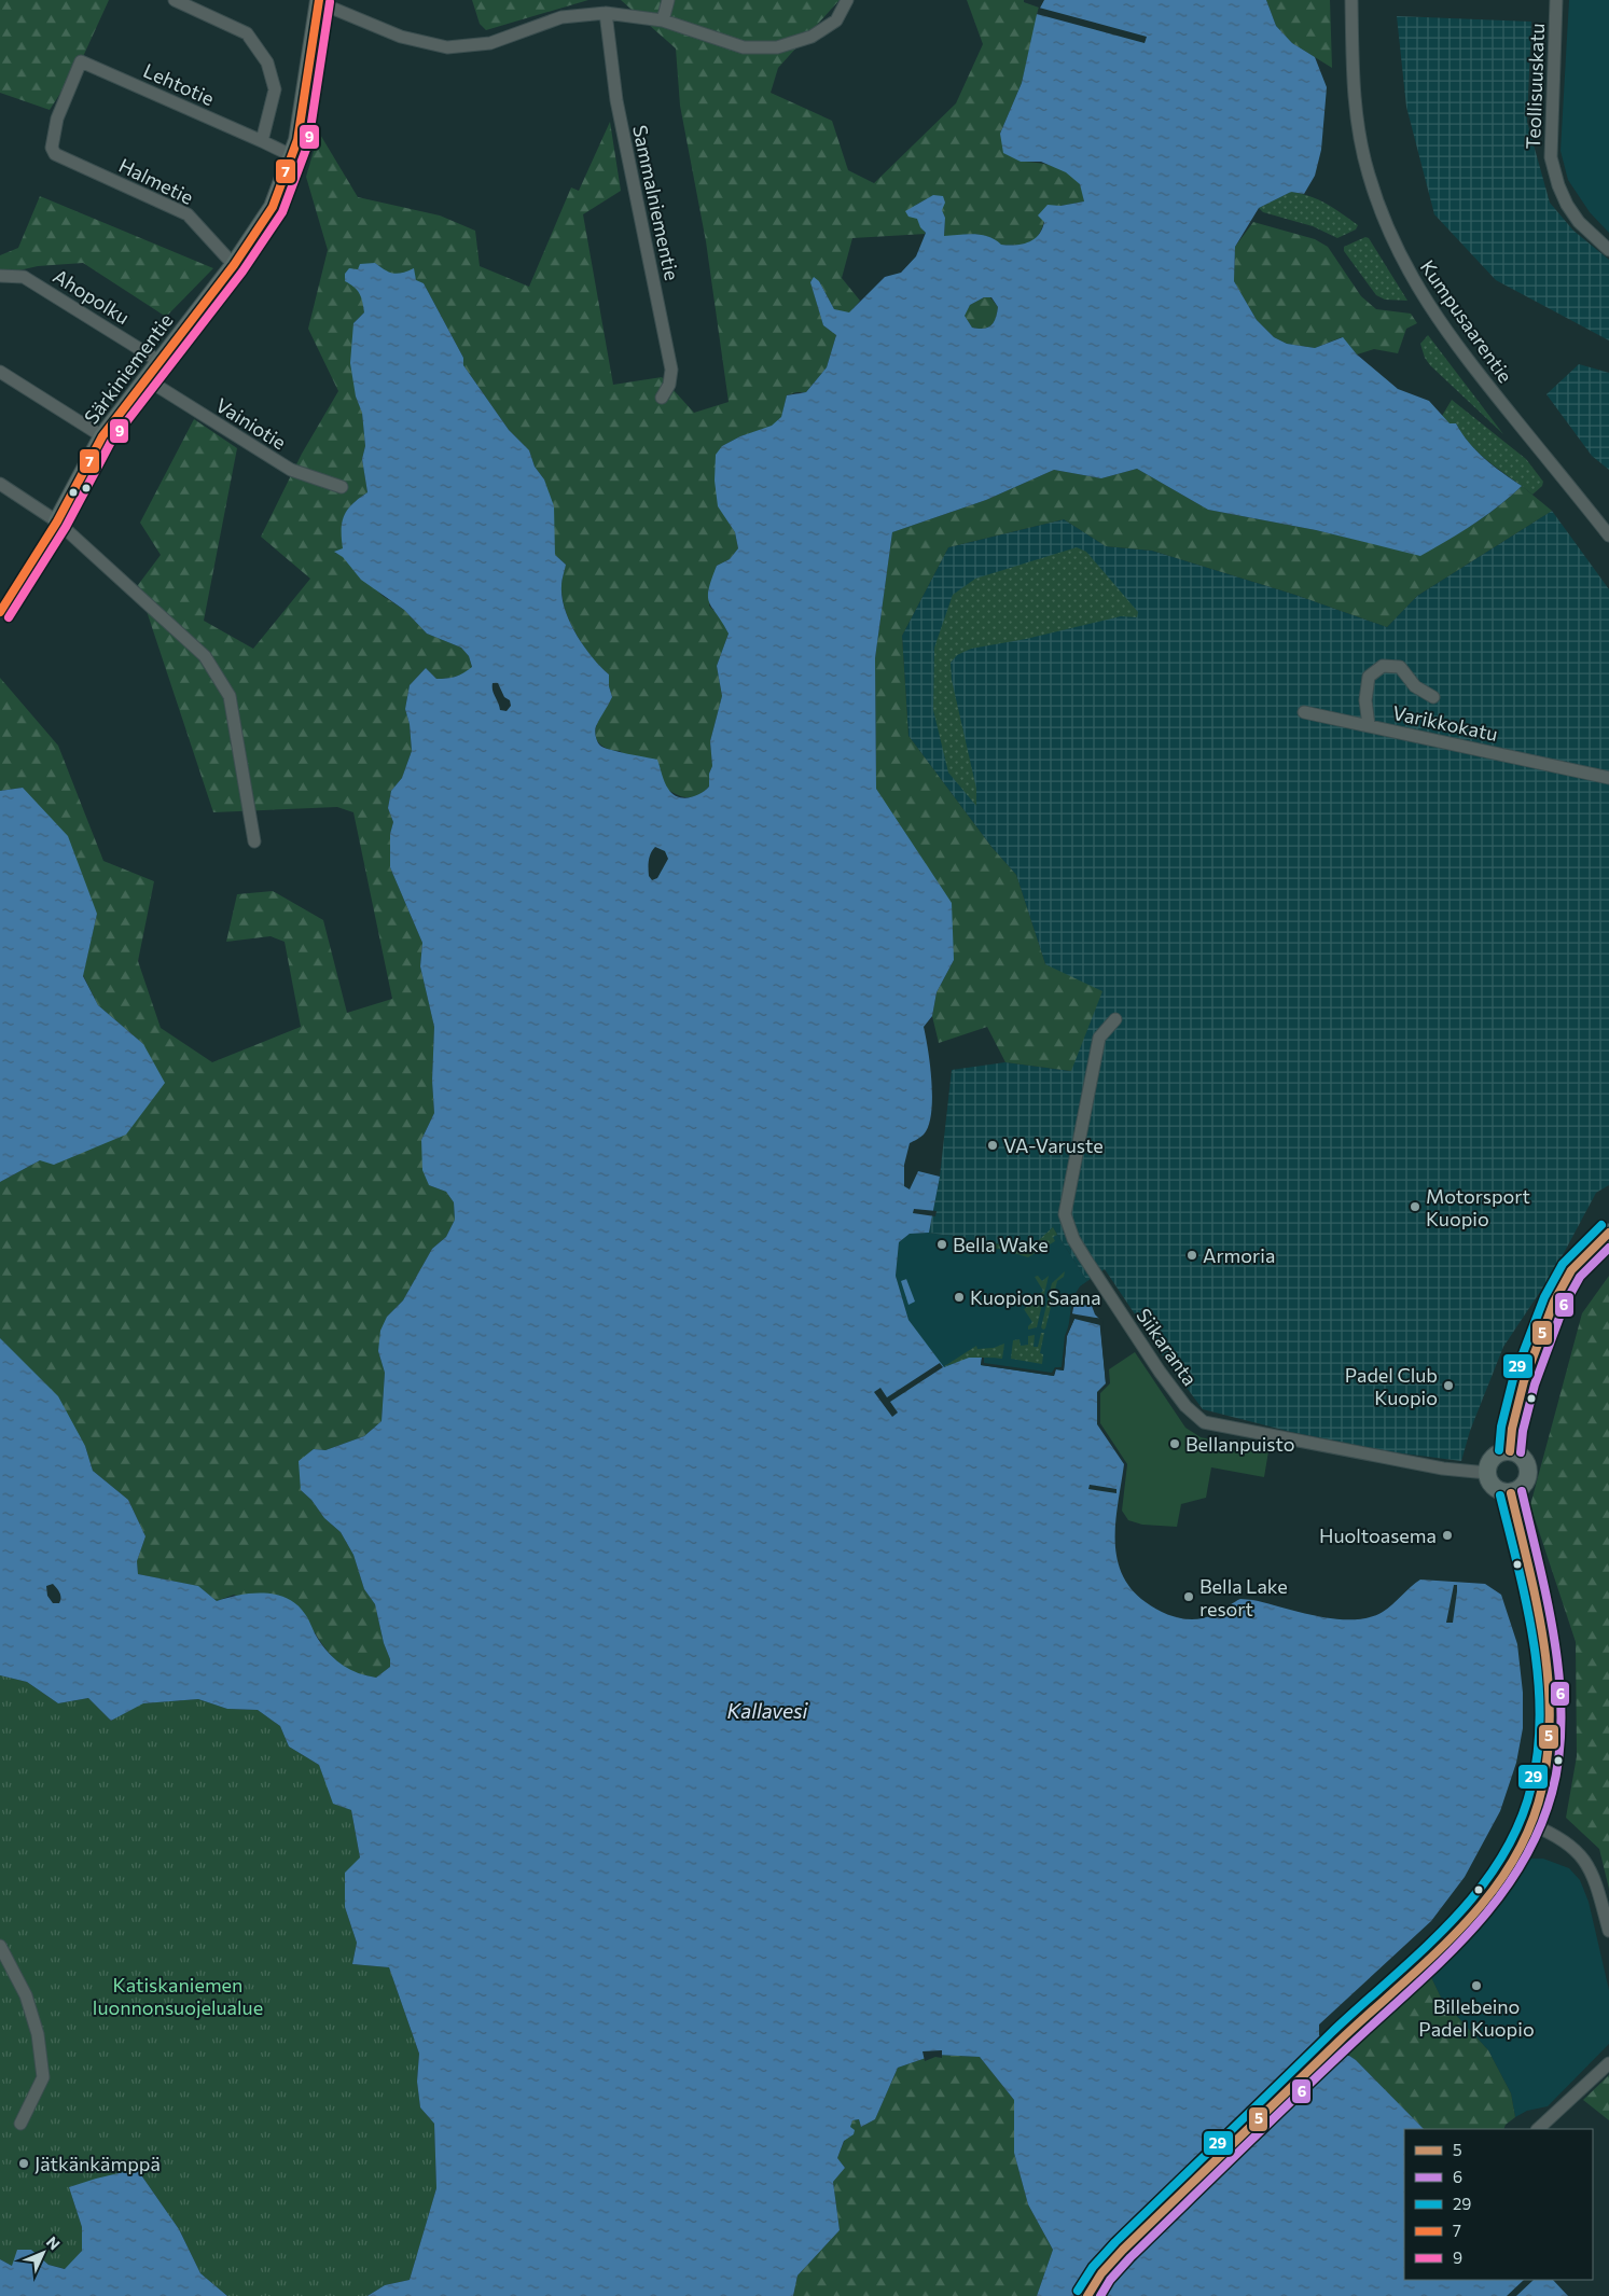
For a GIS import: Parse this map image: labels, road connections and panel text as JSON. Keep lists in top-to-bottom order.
{
  "streets": {
    "main road": ["Särkiniementie"],
    "street": [
      "Lehtotie",
      "Teollisuuskatu",
      "Halmetie",
      "Sammalniementie",
      "Ahopolku",
      "Kumpusaarentie",
      "Vainiotie",
      "Varikkokatu",
      "Siikaranta"
    ]
  },
  "crossings": [
    ["Lehtotie", "Halmetie"],
    ["Lehtotie", "Särkiniementie"],
    ["Halmetie", "Särkiniementie"],
    ["Ahopolku", "Särkiniementie"],
    ["Särkiniementie", "Vainiotie"]
  ],
  "water": ["Kallavesi"],
  "parks": ["Katiskaniemen luonnonsuojelualue"],
  "places": [
    "VA-Varuste",
    "Motorsport Kuopio",
    "Bella Wake",
    "Armoria",
    "Kuopion Saana",
    "Padel Club Kuopio",
    "Bellanpuisto",
    "Huoltoasema",
    "Bella Lake resort",
    "Billebeino Padel Kuopio",
    "Jätkänkämppä"
  ],
  "lines": [
    "transit line 7",
    "transit line 9",
    "transit line 29",
    "transit line 5",
    "transit line 6"
  ],
  "legend": [
    "5",
    "6",
    "29",
    "7",
    "9"
  ],
  "north": "top right"
}
